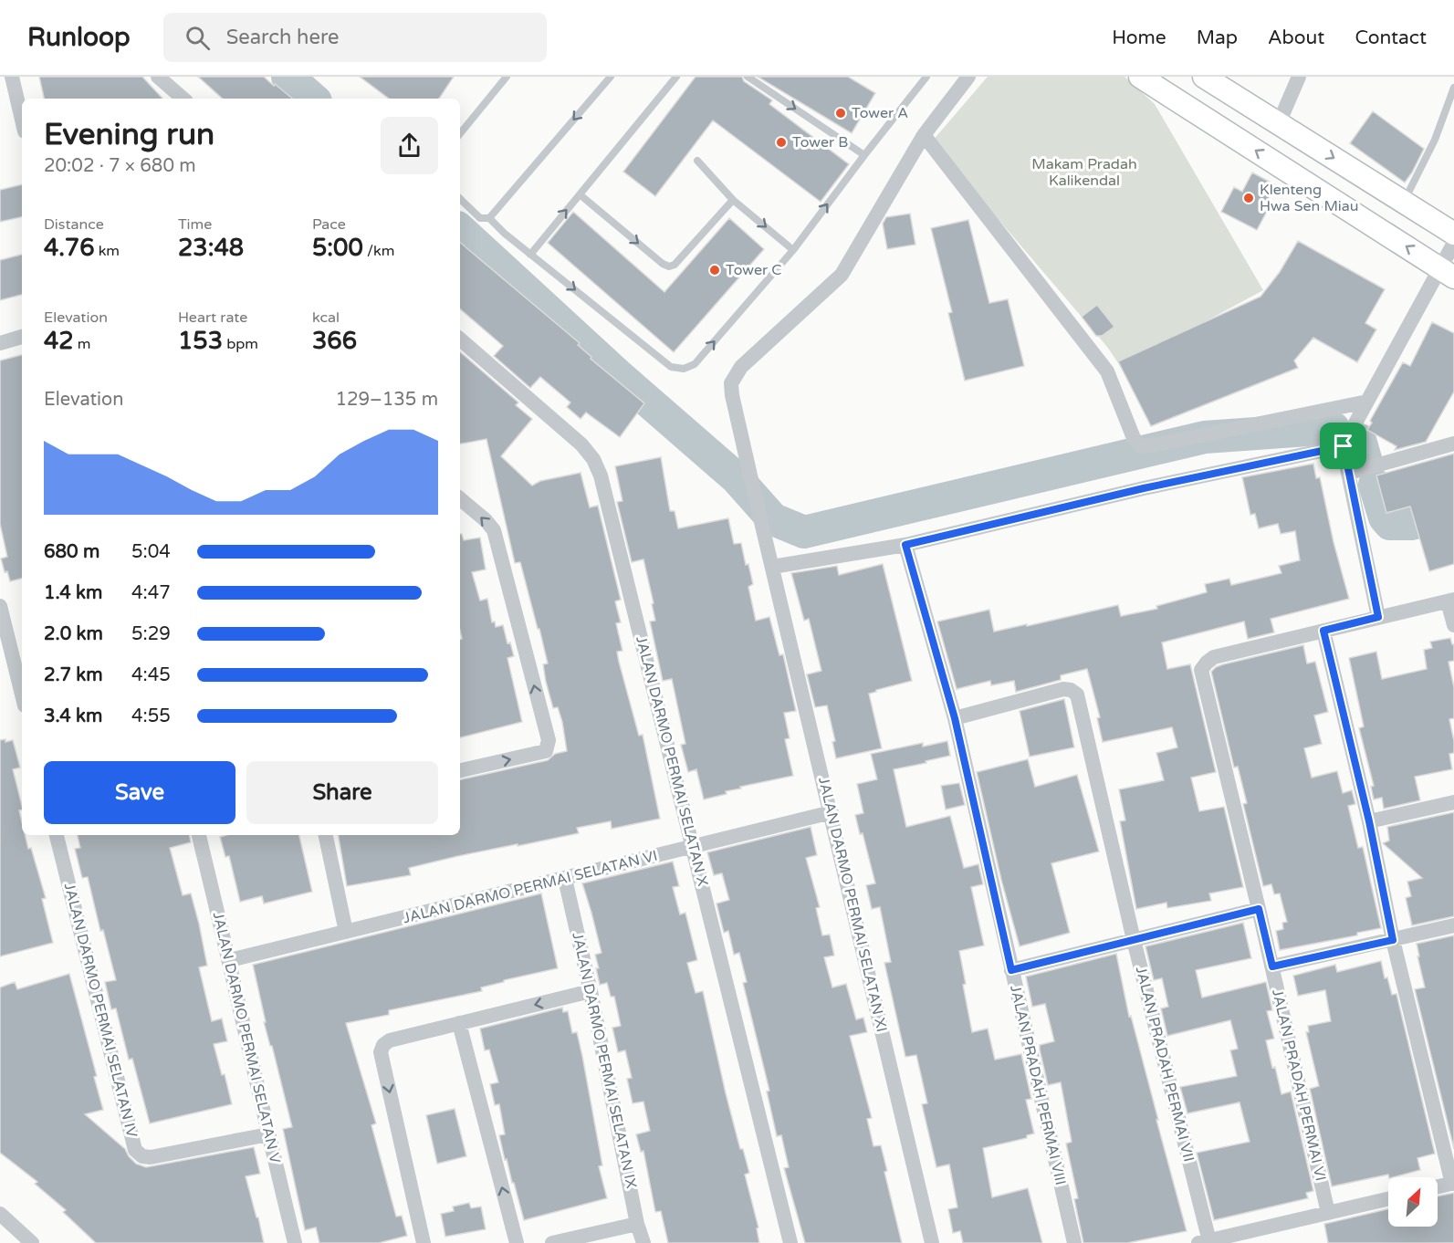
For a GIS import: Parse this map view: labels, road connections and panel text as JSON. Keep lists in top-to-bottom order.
{
  "streets": {
    "street": [
      "JALAN DARMO PERMAI SELATAN X",
      "JALAN DARMO PERMAI SELATAN VI",
      "JALAN DARMO PERMAI SELATAN XI",
      "JALAN DARMO PERMAI SELATAN IV",
      "JALAN DARMO PERMAI SELATAN V",
      "JALAN DARMO PERMAI SELATAN IX",
      "JALAN PRADAH PERMAI VII",
      "JALAN PRADAH PERMAI VIII",
      "JALAN PRADAH PERMAI VI"
    ]
  },
  "crossings": [
    ["JALAN DARMO PERMAI SELATAN X", "JALAN DARMO PERMAI SELATAN VI"],
    ["JALAN DARMO PERMAI SELATAN VI", "JALAN DARMO PERMAI SELATAN XI"],
    ["JALAN DARMO PERMAI SELATAN VI", "JALAN DARMO PERMAI SELATAN V"],
    ["JALAN DARMO PERMAI SELATAN VI", "JALAN DARMO PERMAI SELATAN IX"],
    ["JALAN DARMO PERMAI SELATAN IV", "JALAN DARMO PERMAI SELATAN V"],
    ["JALAN PRADAH PERMAI VII", "JALAN PRADAH PERMAI VIII"]
  ],
  "parks": ["Makam Pradah Kalikendal"],
  "places": [
    "Tower A",
    "Tower B",
    "Klenteng Hwa Sen Miau",
    "Tower C"
  ],
  "north": "top right",
  "page": {
    "header": "Runloop",
    "search": "Search here",
    "nav": [
      "Home",
      "Map",
      "About",
      "Contact"
    ],
    "heading": ["Evening run", "20:02 · 7 × 680 m"],
    "stats": [
      ["Distance", "4.76 km"],
      ["Time", "23:48"],
      ["Pace", "5:00 /km"],
      ["Elevation", "42 m"],
      ["Heart rate", "153 bpm"],
      ["kcal", "366"]
    ],
    "chart": ["Elevation", "129–135 m"],
    "list": [
      {
        "name": "680 m",
        "note": "5:04"
      },
      {
        "name": "1.4 km",
        "note": "4:47"
      },
      {
        "name": "2.0 km",
        "note": "5:29"
      },
      {
        "name": "2.7 km",
        "note": "4:45"
      },
      {
        "name": "3.4 km",
        "note": "4:55"
      }
    ],
    "buttons": ["Save", "Share"]
  }
}
